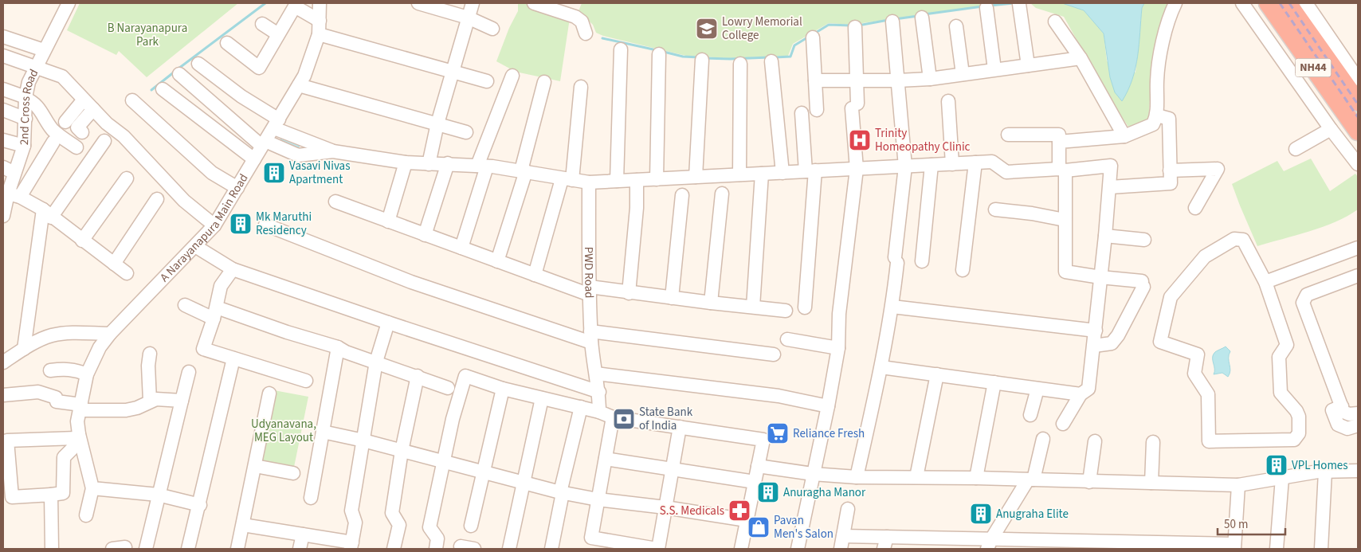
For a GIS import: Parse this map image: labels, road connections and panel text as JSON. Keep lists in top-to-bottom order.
{
  "streets": {
    "highway": ["NH44"],
    "street": ["2nd Cross Road", "A Narayanapura Main Road", "PWD Road"]
  },
  "parks": ["B Narayanapura Park", "Udyanavana, MEG Layout"],
  "places": {
    "school or university": ["Lowry Memorial College"],
    "hospital": ["Trinity Homeopathy Clinic"],
    "building": [
      "Vasavi Nivas Apartment",
      "Mk Maruthi Residency",
      "VPL Homes",
      "Anuragha Manor",
      "Anugraha Elite"
    ],
    "bank": ["State Bank of India"],
    "supermarket": ["Reliance Fresh"],
    "pharmacy": ["S.S. Medicals"],
    "shop": ["Pavan Men's Salon"]
  },
  "scale_bar": "50 m"
}
